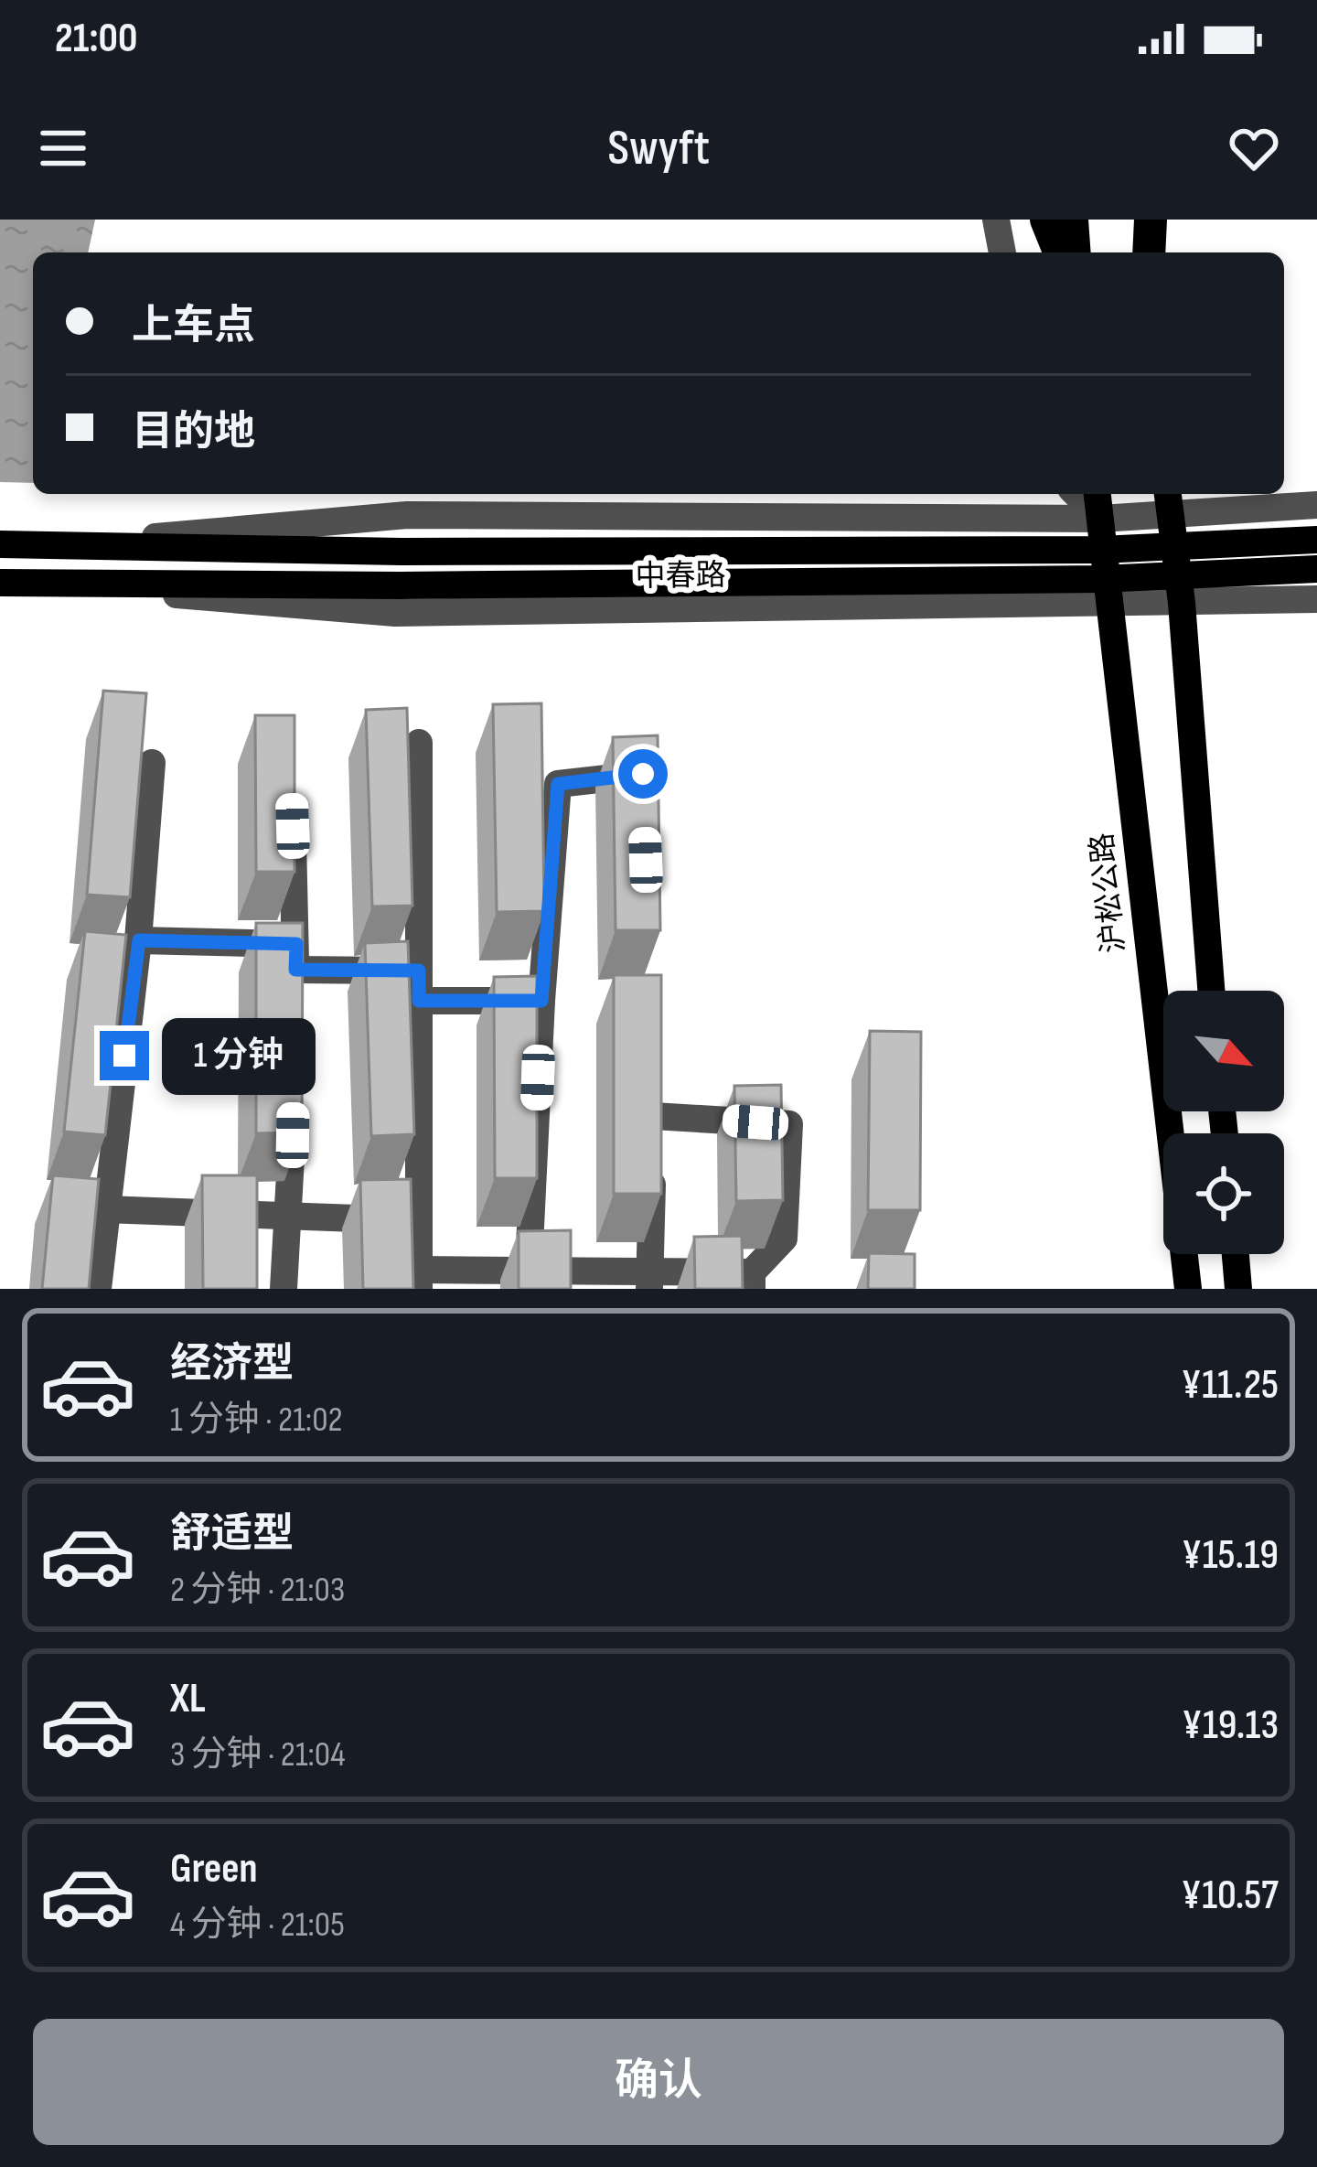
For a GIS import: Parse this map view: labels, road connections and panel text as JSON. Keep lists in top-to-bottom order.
{
  "streets": {
    "main road": ["中春路", "沪松公路"]
  },
  "crossings": [
    ["中春路", "沪松公路"]
  ],
  "north": "bottom right",
  "page": {
    "status": "21:00",
    "header": "Swyft",
    "banner": ["上车点", "目的地"],
    "bubble": "1 分钟",
    "list": [
      {
        "name": "经济型",
        "note": "1 分钟 · 21:02",
        "value": "¥11.25"
      },
      {
        "name": "舒适型",
        "note": "2 分钟 · 21:03",
        "value": "¥15.19"
      },
      {
        "name": "XL",
        "note": "3 分钟 · 21:04",
        "value": "¥19.13"
      },
      {
        "name": "Green",
        "note": "4 分钟 · 21:05",
        "value": "¥10.57"
      }
    ],
    "buttons": "确认"
  }
}
